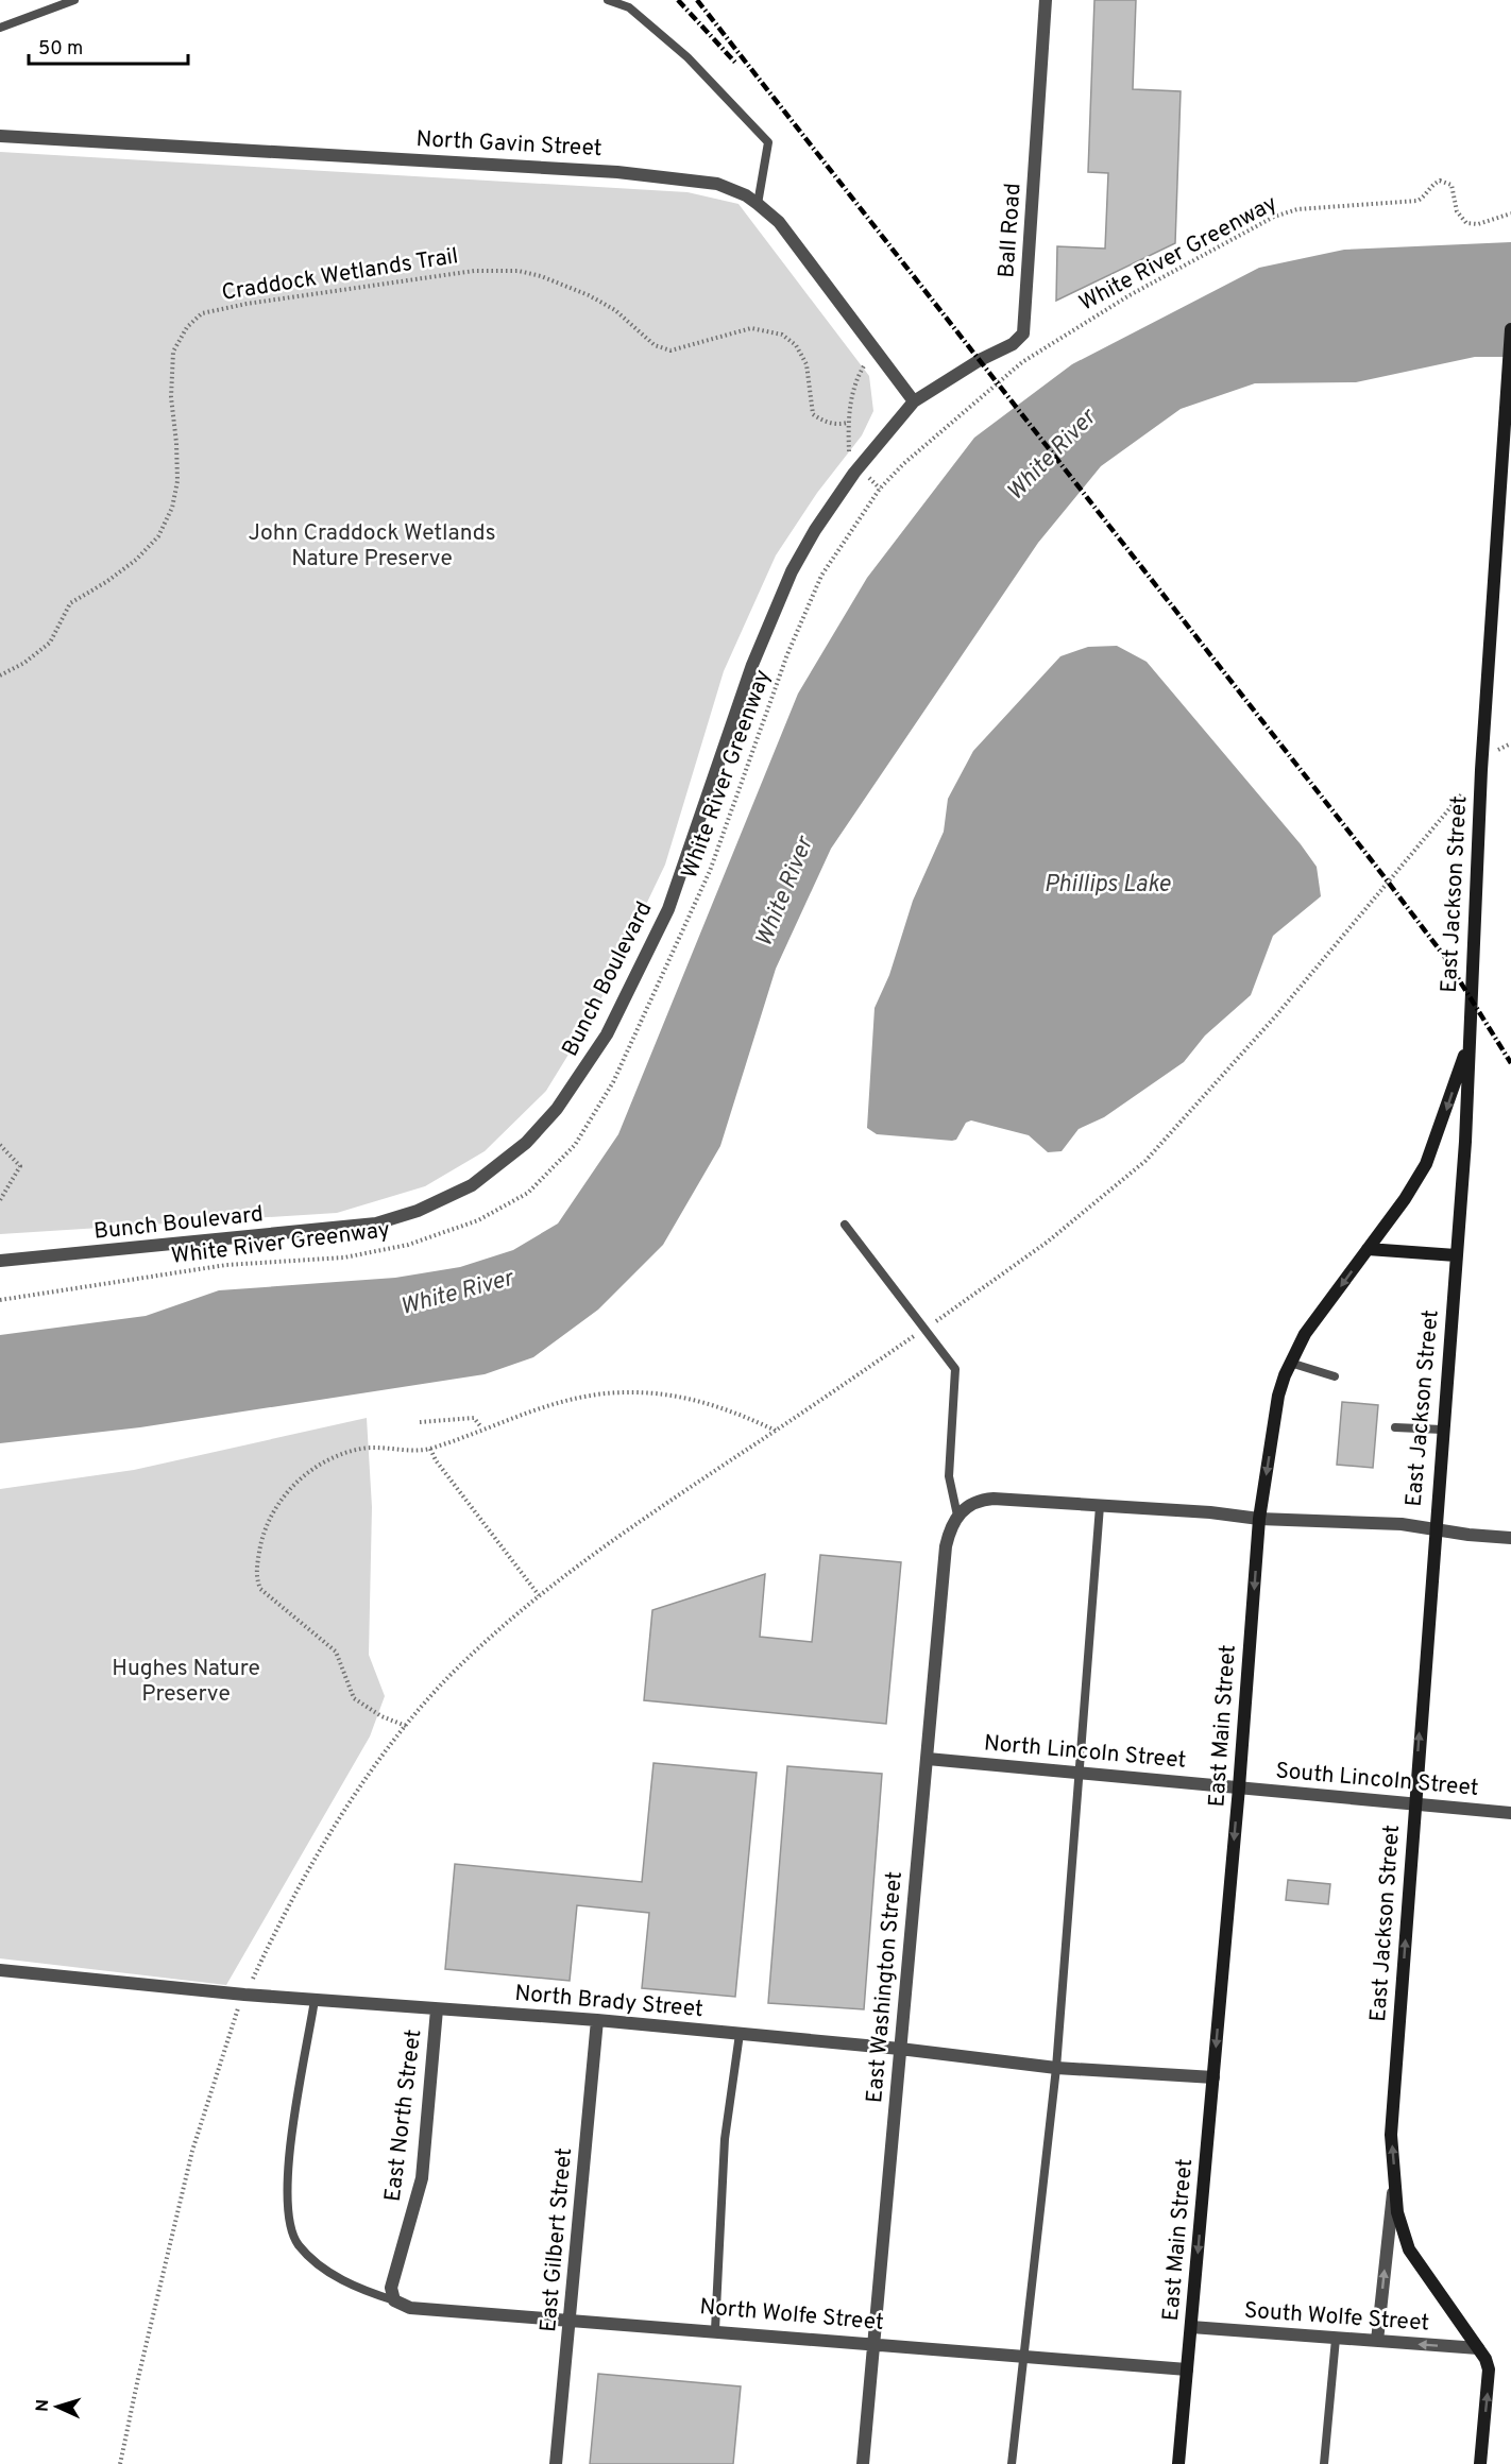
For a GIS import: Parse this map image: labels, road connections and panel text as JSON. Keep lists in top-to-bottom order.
{
  "streets": {
    "main road": ["East Jackson Street", "East Main Street"],
    "street": [
      "North Gavin Street",
      "Ball Road",
      "Bunch Boulevard",
      "North Lincoln Street",
      "South Lincoln Street",
      "East Washington Street",
      "North Brady Street",
      "East North Street",
      "East Gilbert Street",
      "North Wolfe Street",
      "South Wolfe Street"
    ],
    "path": ["White River Greenway", "Craddock Wetlands Trail"]
  },
  "crossings": [
    ["North Gavin Street", "Ball Road"],
    ["North Gavin Street", "Bunch Boulevard"],
    ["Ball Road", "Bunch Boulevard"],
    ["East Jackson Street", "East Main Street"],
    ["East Jackson Street", "South Lincoln Street"],
    ["East Jackson Street", "South Wolfe Street"],
    ["East Main Street", "North Lincoln Street"],
    ["East Main Street", "South Lincoln Street"],
    ["East Main Street", "North Brady Street"],
    ["East Main Street", "North Wolfe Street"],
    ["East Main Street", "South Wolfe Street"],
    ["North Lincoln Street", "South Lincoln Street"],
    ["North Lincoln Street", "East Washington Street"],
    ["East Washington Street", "North Brady Street"],
    ["East Washington Street", "North Wolfe Street"],
    ["North Brady Street", "East North Street"],
    ["North Brady Street", "East Gilbert Street"],
    ["East North Street", "North Wolfe Street"],
    ["East Gilbert Street", "North Wolfe Street"]
  ],
  "one_way": ["East Jackson Street", "East Main Street", "South Wolfe Street"],
  "water": ["White River", "Phillips Lake"],
  "parks": ["John Craddock Wetlands Nature Preserve", "Hughes Nature Preserve"],
  "scale_bar": "50 m",
  "north": "left"
}
